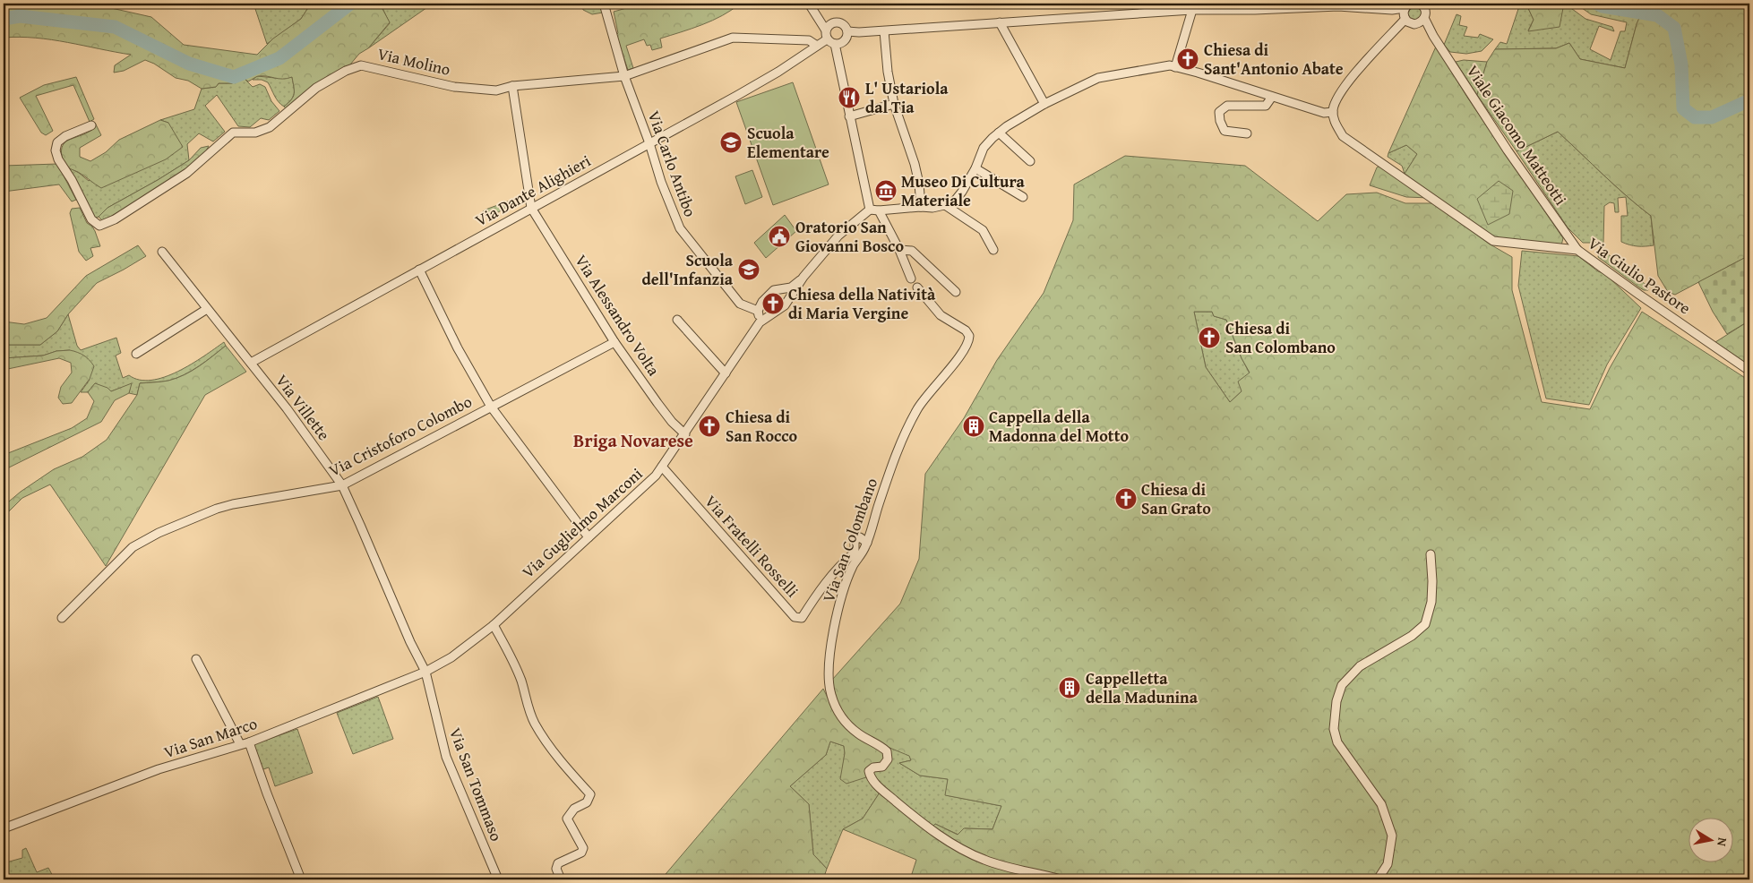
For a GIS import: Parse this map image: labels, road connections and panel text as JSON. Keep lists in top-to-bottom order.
{
  "streets": {
    "street": [
      "Via Molino",
      "Viale Giacomo Matteotti",
      "Via Carlo Antibo",
      "Via Dante Alighieri",
      "Via Giulio Pastore",
      "Via Alessandro Volta",
      "Via Villette",
      "Via Cristoforo Colombo",
      "Via Guglielmo Marconi",
      "Via San Colombano",
      "Via Fratelli Rosselli",
      "Via San Marco",
      "Via San Tommaso"
    ]
  },
  "crossings": [
    ["Via Molino", "Via Carlo Antibo"],
    ["Via Molino", "Via Dante Alighieri"],
    ["Viale Giacomo Matteotti", "Via Giulio Pastore"],
    ["Via Carlo Antibo", "Via Dante Alighieri"],
    ["Via Carlo Antibo", "Via Guglielmo Marconi"],
    ["Via Dante Alighieri", "Via Alessandro Volta"],
    ["Via Dante Alighieri", "Via Villette"],
    ["Via Alessandro Volta", "Via Cristoforo Colombo"],
    ["Via Alessandro Volta", "Via Guglielmo Marconi"],
    ["Via Villette", "Via Cristoforo Colombo"],
    ["Via Villette", "Via Guglielmo Marconi"],
    ["Via Villette", "Via San Marco"],
    ["Via Villette", "Via San Tommaso"],
    ["Via Guglielmo Marconi", "Via Fratelli Rosselli"],
    ["Via Guglielmo Marconi", "Via San Marco"],
    ["Via Guglielmo Marconi", "Via San Tommaso"],
    ["Via San Colombano", "Via Fratelli Rosselli"],
    ["Via San Marco", "Via San Tommaso"]
  ],
  "districts": ["Briga Novarese"],
  "places": {
    "church": [
      "Chiesa di Sant'Antonio Abate",
      "Chiesa della Natività di Maria Vergine",
      "Chiesa di San Colombano",
      "Chiesa di San Rocco",
      "Chiesa di San Grato"
    ],
    "restaurant": ["L' Ustariola dal Tia"],
    "school or university": ["Scuola Elementare", "Scuola dell'Infanzia"],
    "museum": ["Museo Di Cultura Materiale"],
    "public building": ["Oratorio San Giovanni Bosco"],
    "building": ["Cappella della Madonna del Motto", "Cappelletta della Madunina"]
  },
  "north": "right"
}
